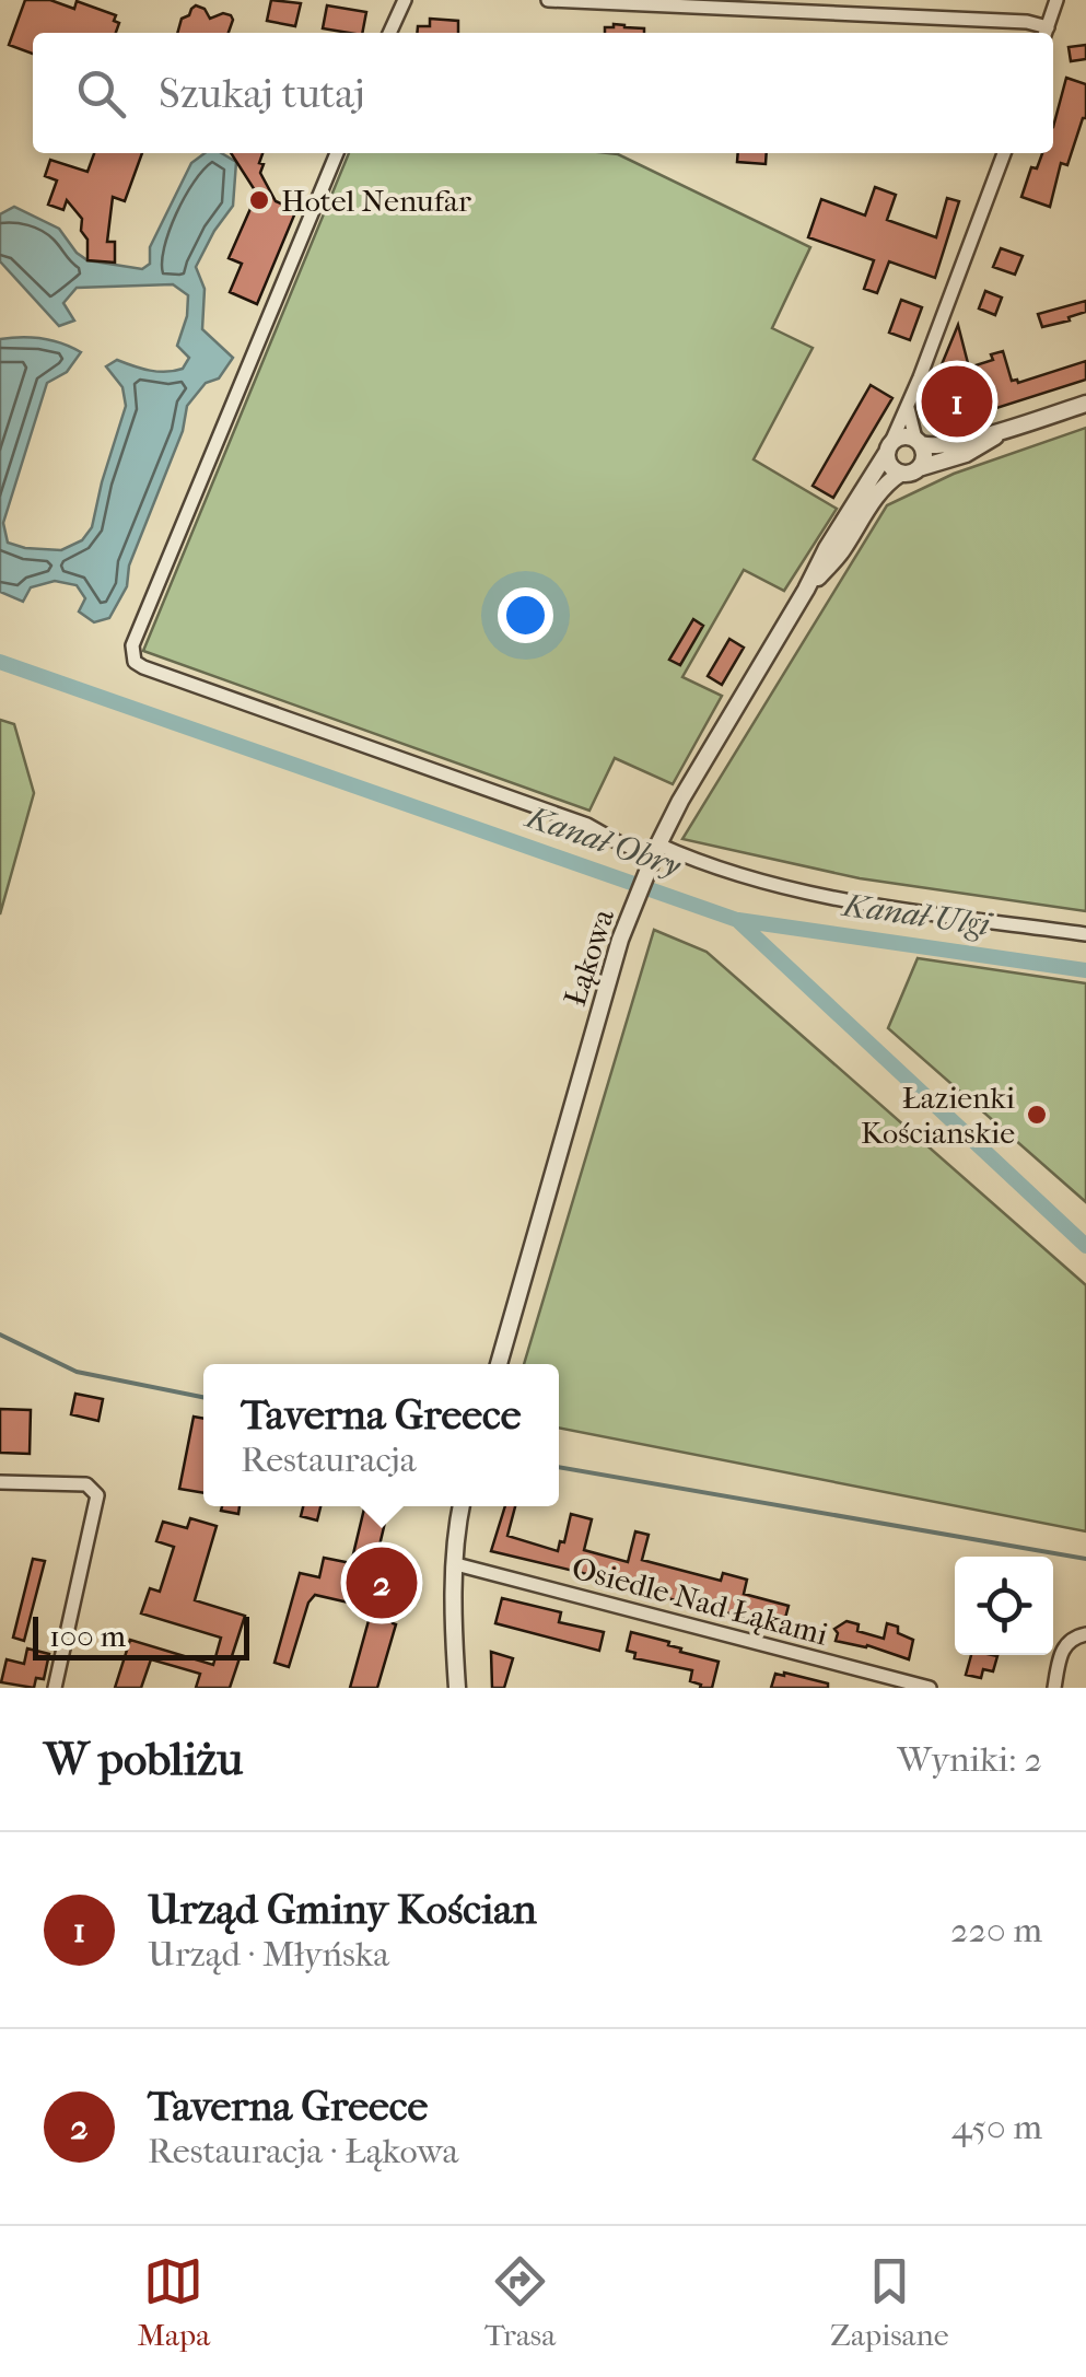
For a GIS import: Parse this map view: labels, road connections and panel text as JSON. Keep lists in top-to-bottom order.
{
  "streets": {
    "street": ["Łąkowa", "Osiedle Nad Łąkami"]
  },
  "water": ["Kanał Obry", "Kanał Ulgi"],
  "places": ["Hotel Nenufar", "Łazienki Kościanskie"],
  "scale_bar": "100 m",
  "page": {
    "search": "Szukaj tutaj",
    "pins": ["1", "2"],
    "popup": ["Taverna Greece", "Restauracja"],
    "scale": "100 m",
    "heading": ["W pobliżu", "Wyniki: 2"],
    "list": [
      {
        "mark": "1",
        "name": "Urząd Gminy Kościan",
        "note": "Urząd · Młyńska",
        "value": "220 m"
      },
      {
        "mark": "2",
        "name": "Taverna Greece",
        "note": "Restauracja · Łąkowa",
        "value": "450 m"
      }
    ],
    "nav": ["Mapa", "Trasa", "Zapisane"]
  }
}
